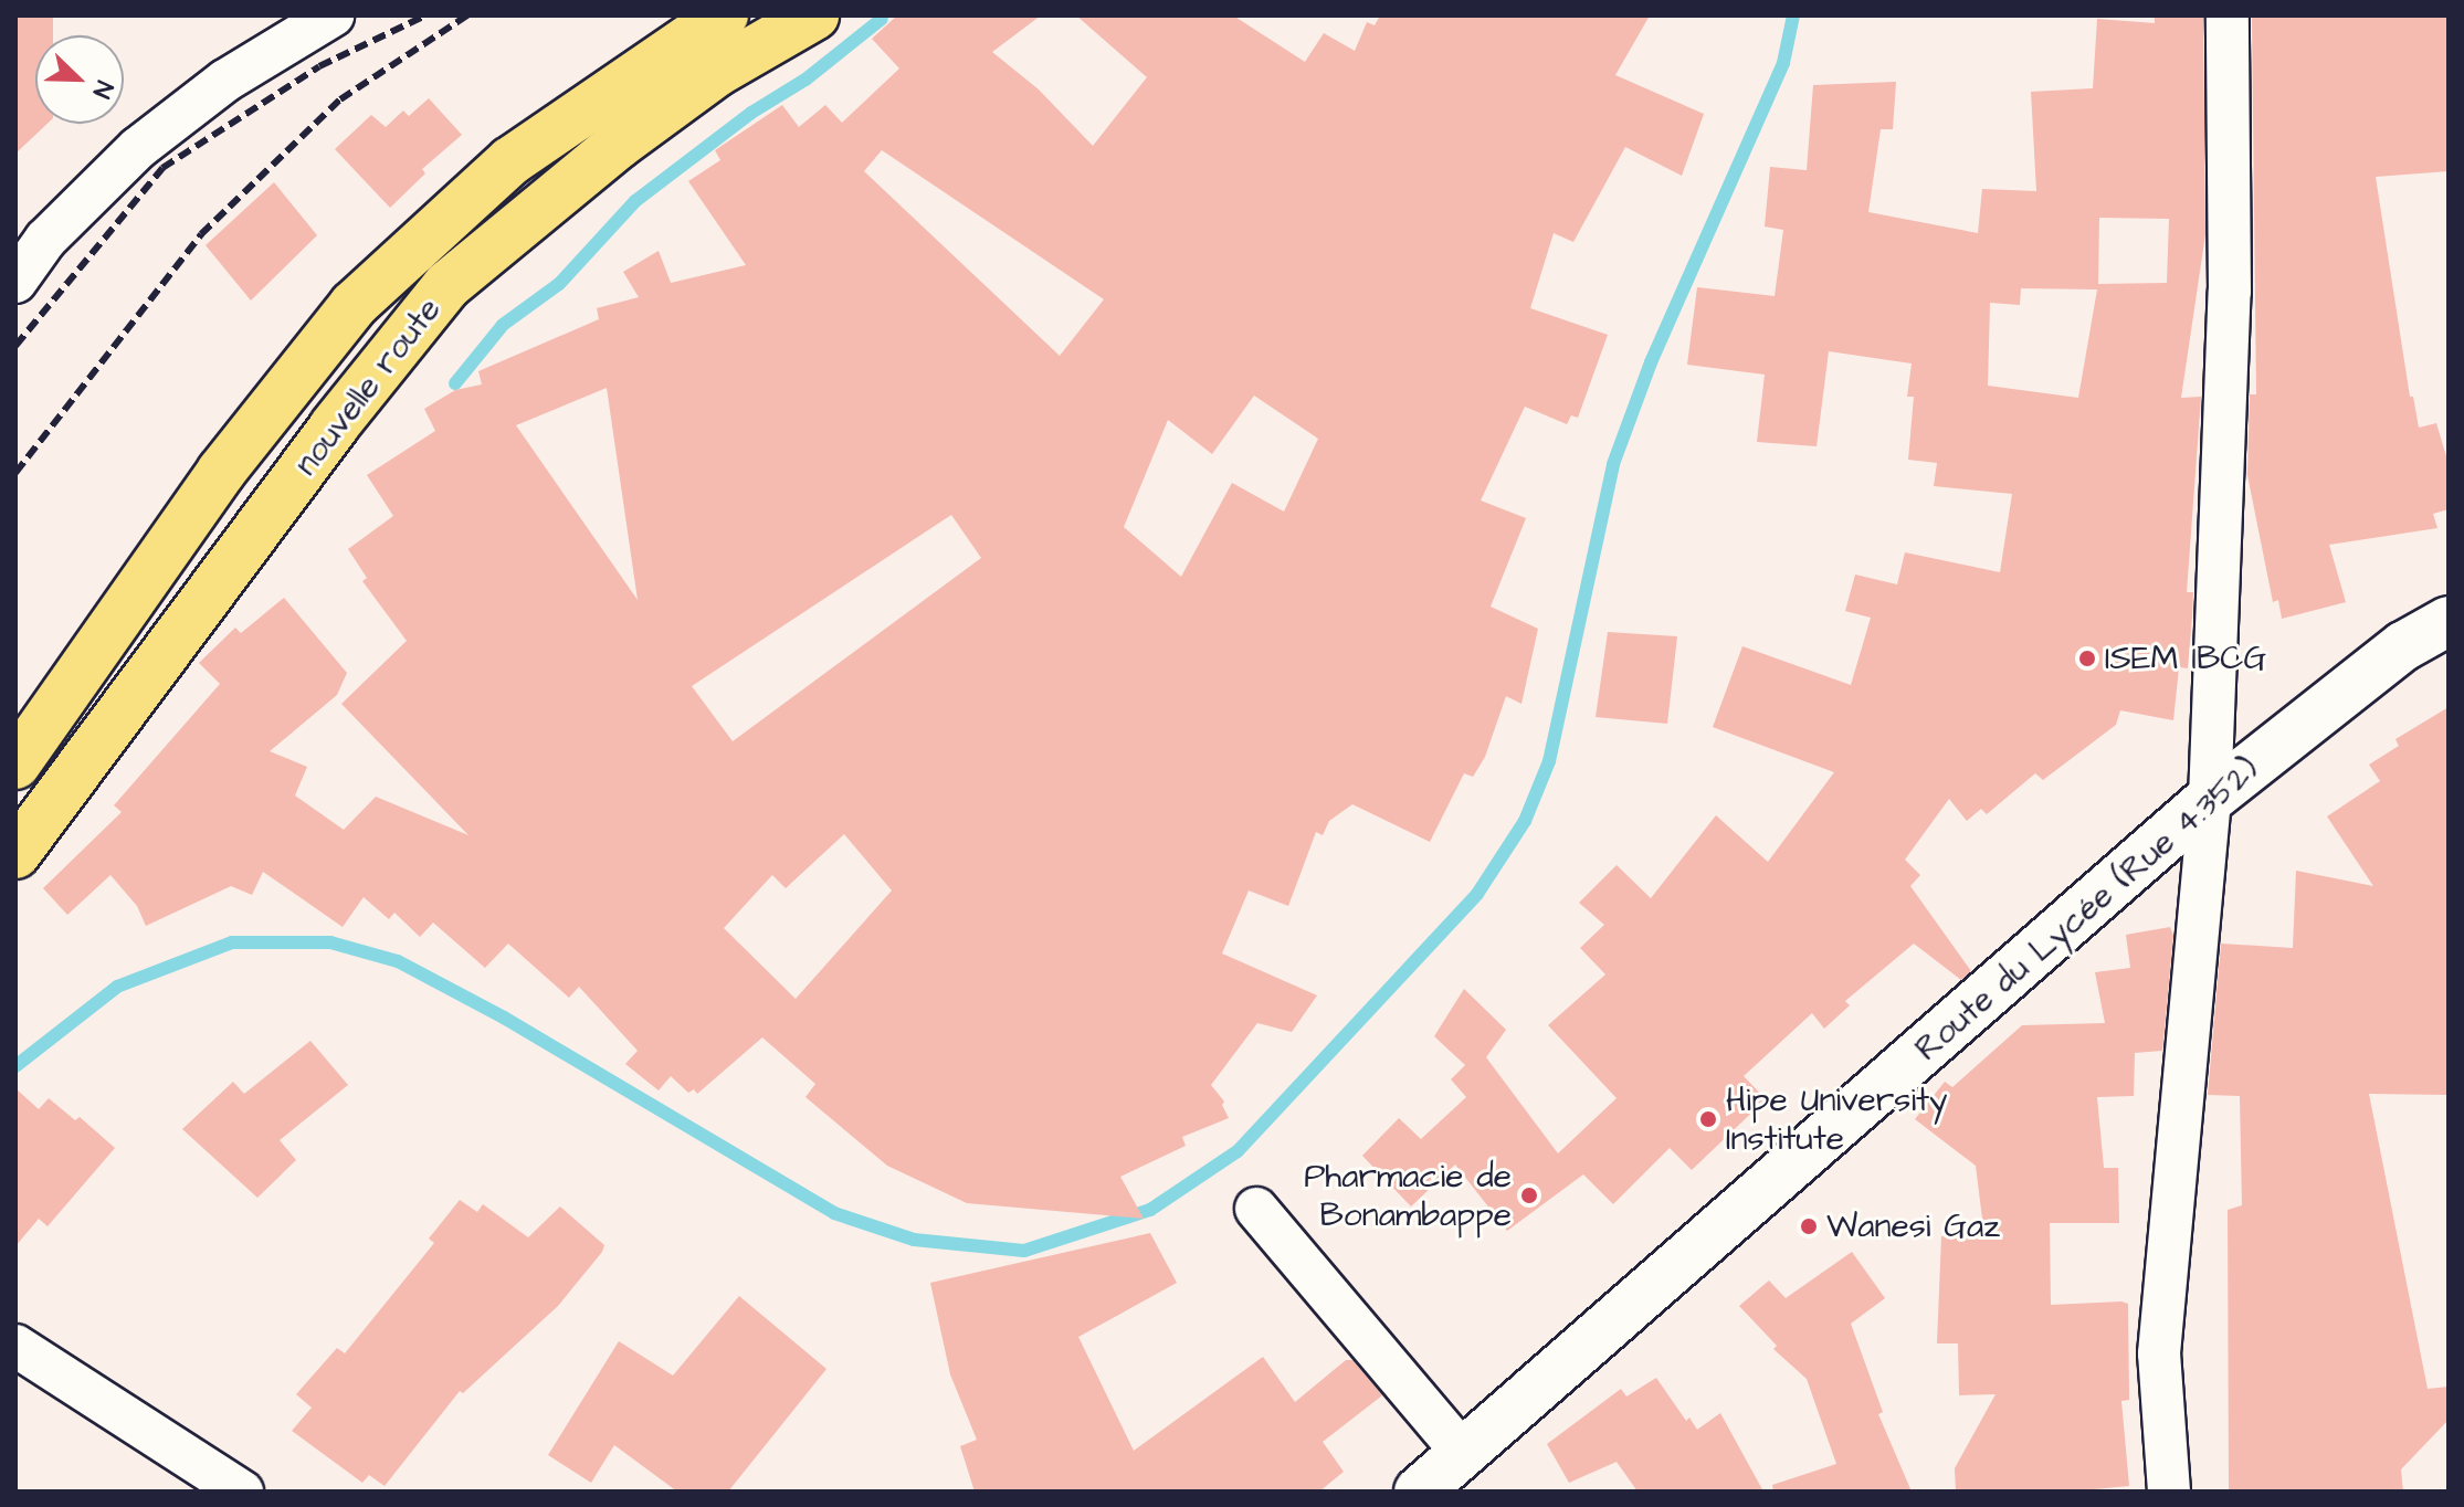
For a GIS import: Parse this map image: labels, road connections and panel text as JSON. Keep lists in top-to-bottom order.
{
  "streets": {
    "highway": ["nouvelle route"],
    "main road": ["Route du Lycée (Rue 4.352)"]
  },
  "places": [
    "ISEM IBCG",
    "Hipe University Institute",
    "Pharmacie de Bonambappe",
    "Wanesi Gaz"
  ],
  "north": "bottom right"
}
